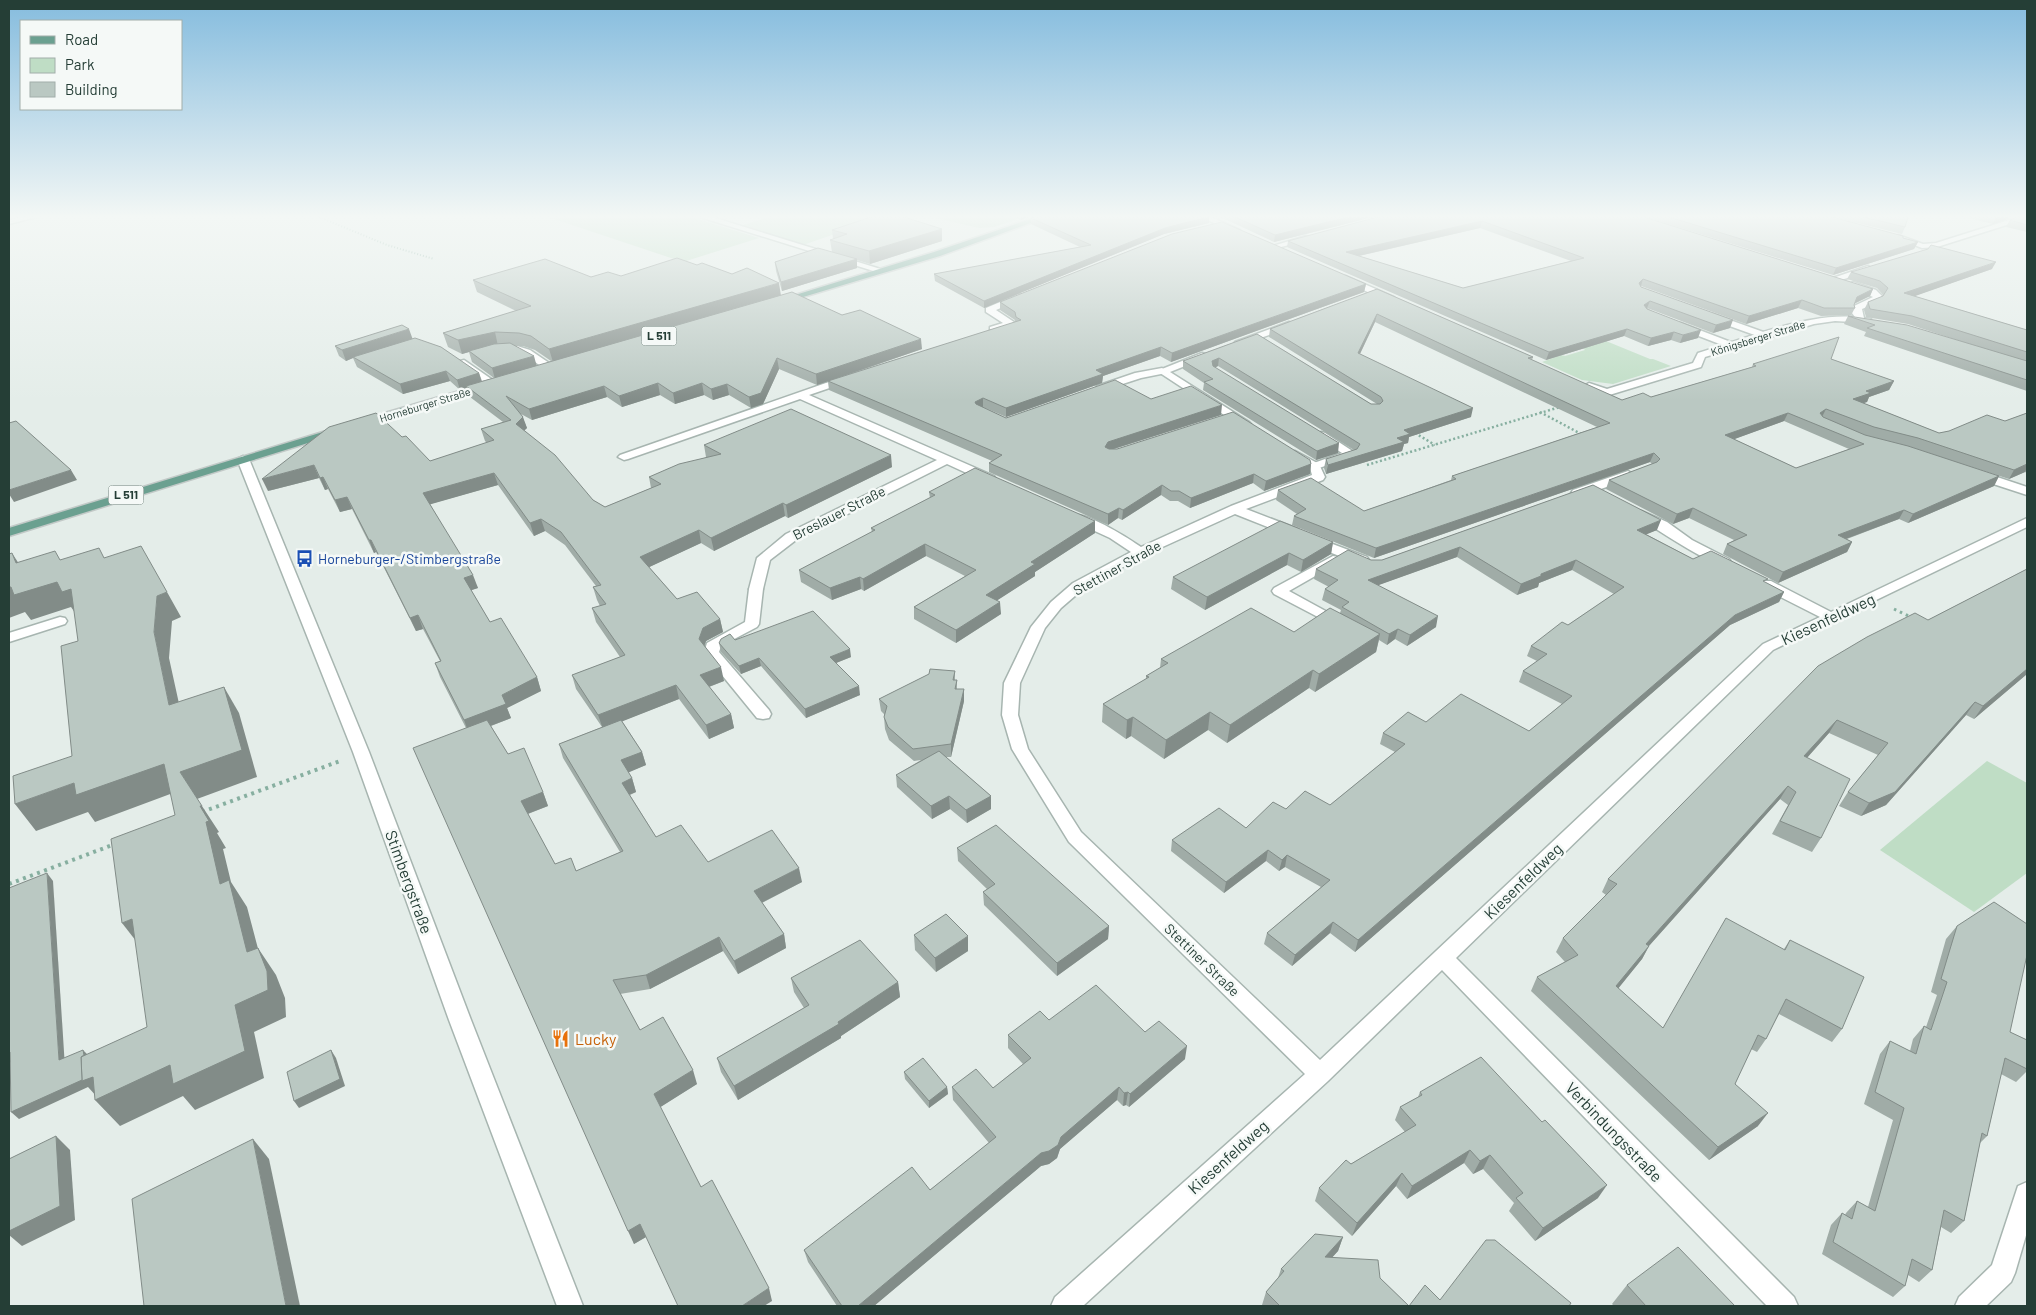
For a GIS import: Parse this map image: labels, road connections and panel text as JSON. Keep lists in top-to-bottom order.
{
  "streets": {
    "main road": ["L 511", "Horneburger Straße"],
    "street": [
      "Königsberger Straße",
      "Breslauer Straße",
      "Stettiner Straße",
      "Kiesenfeldweg",
      "Stimbergstraße",
      "Verbindungsstraße"
    ]
  },
  "crossings": [
    ["Horneburger Straße", "Stimbergstraße"],
    ["Stettiner Straße", "Kiesenfeldweg"],
    ["Kiesenfeldweg", "Verbindungsstraße"]
  ],
  "places": {
    "bus stop": ["Horneburger-/Stimbergstraße"],
    "restaurant": ["Lucky"]
  },
  "legend": ["Road", "Park", "Building"]
}
